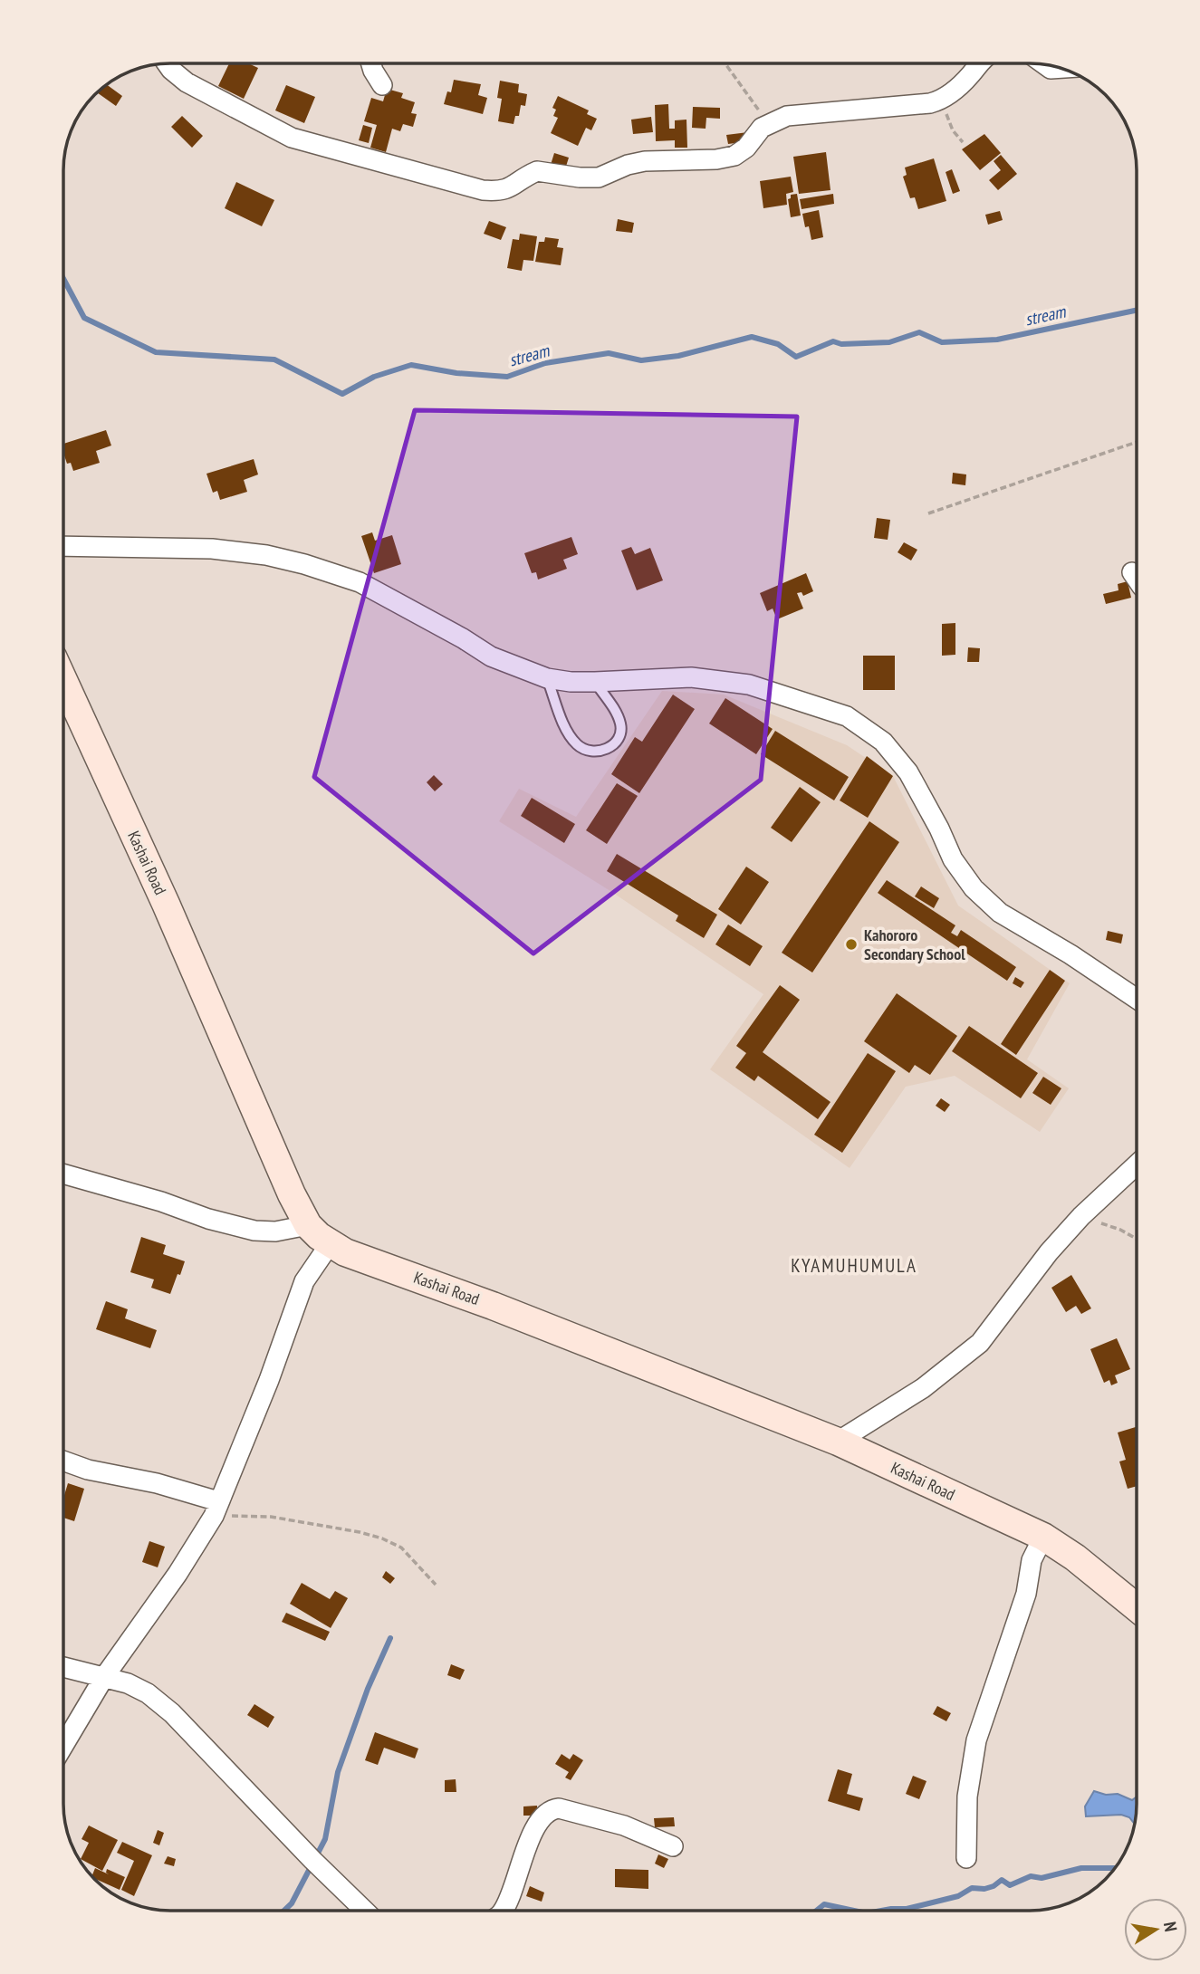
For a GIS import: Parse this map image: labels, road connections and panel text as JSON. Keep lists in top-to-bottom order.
{
  "streets": {
    "street": ["Kashai Road"]
  },
  "districts": ["KYAMUHUMULA"],
  "water": ["stream"],
  "places": ["Kahororo Secondary School"],
  "north": "right"
}
